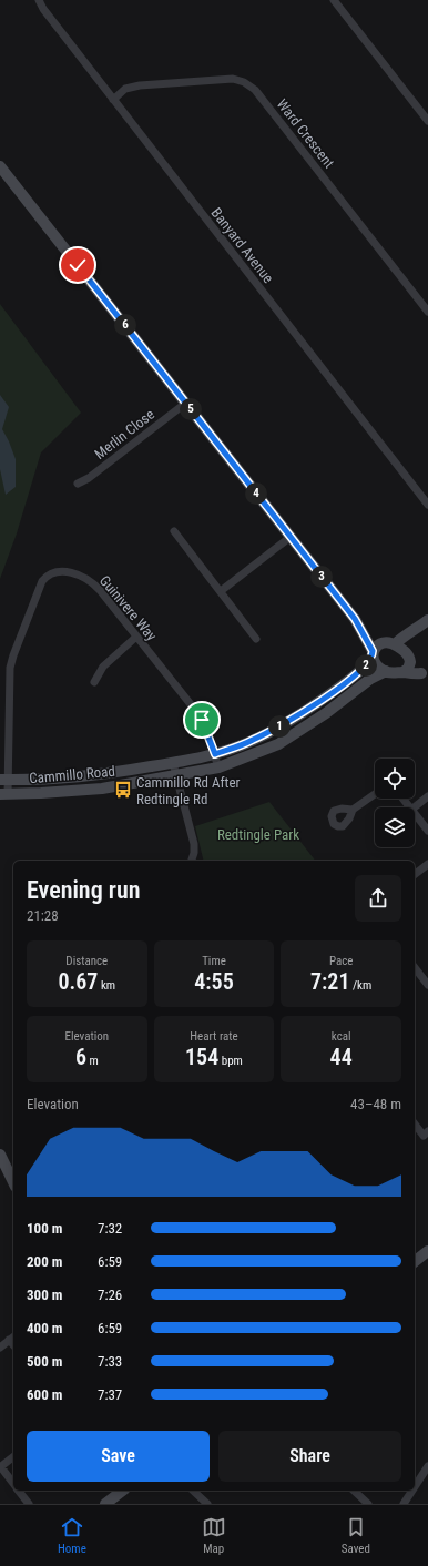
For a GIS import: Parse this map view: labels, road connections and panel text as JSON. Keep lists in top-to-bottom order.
{
  "streets": {
    "main road": ["Cammillo Road"],
    "street": [
      "Ward Crescent",
      "Banyard Avenue",
      "Merlin Close",
      "Guinivere Way"
    ]
  },
  "crossings": [
    ["Ward Crescent", "Banyard Avenue"],
    ["Guinivere Way", "Cammillo Road"]
  ],
  "parks": ["Redtingle Park"],
  "places": {
    "bus stop": ["Cammillo Rd After Redtingle Rd"]
  },
  "page": {
    "pins": [
      "6",
      "5",
      "4",
      "3",
      "2",
      "1"
    ],
    "heading": ["Evening run", "21:28"],
    "stats": [
      ["Distance", "0.67 km"],
      ["Time", "4:55"],
      ["Pace", "7:21 /km"],
      ["Elevation", "6 m"],
      ["Heart rate", "154 bpm"],
      ["kcal", "44"]
    ],
    "chart": ["Elevation", "43–48 m"],
    "list": [
      {
        "name": "100 m",
        "note": "7:32"
      },
      {
        "name": "200 m",
        "note": "6:59"
      },
      {
        "name": "300 m",
        "note": "7:26"
      },
      {
        "name": "400 m",
        "note": "6:59"
      },
      {
        "name": "500 m",
        "note": "7:33"
      },
      {
        "name": "600 m",
        "note": "7:37"
      }
    ],
    "buttons": ["Save", "Share"],
    "tabs": ["Home", "Map", "Saved"]
  }
}
